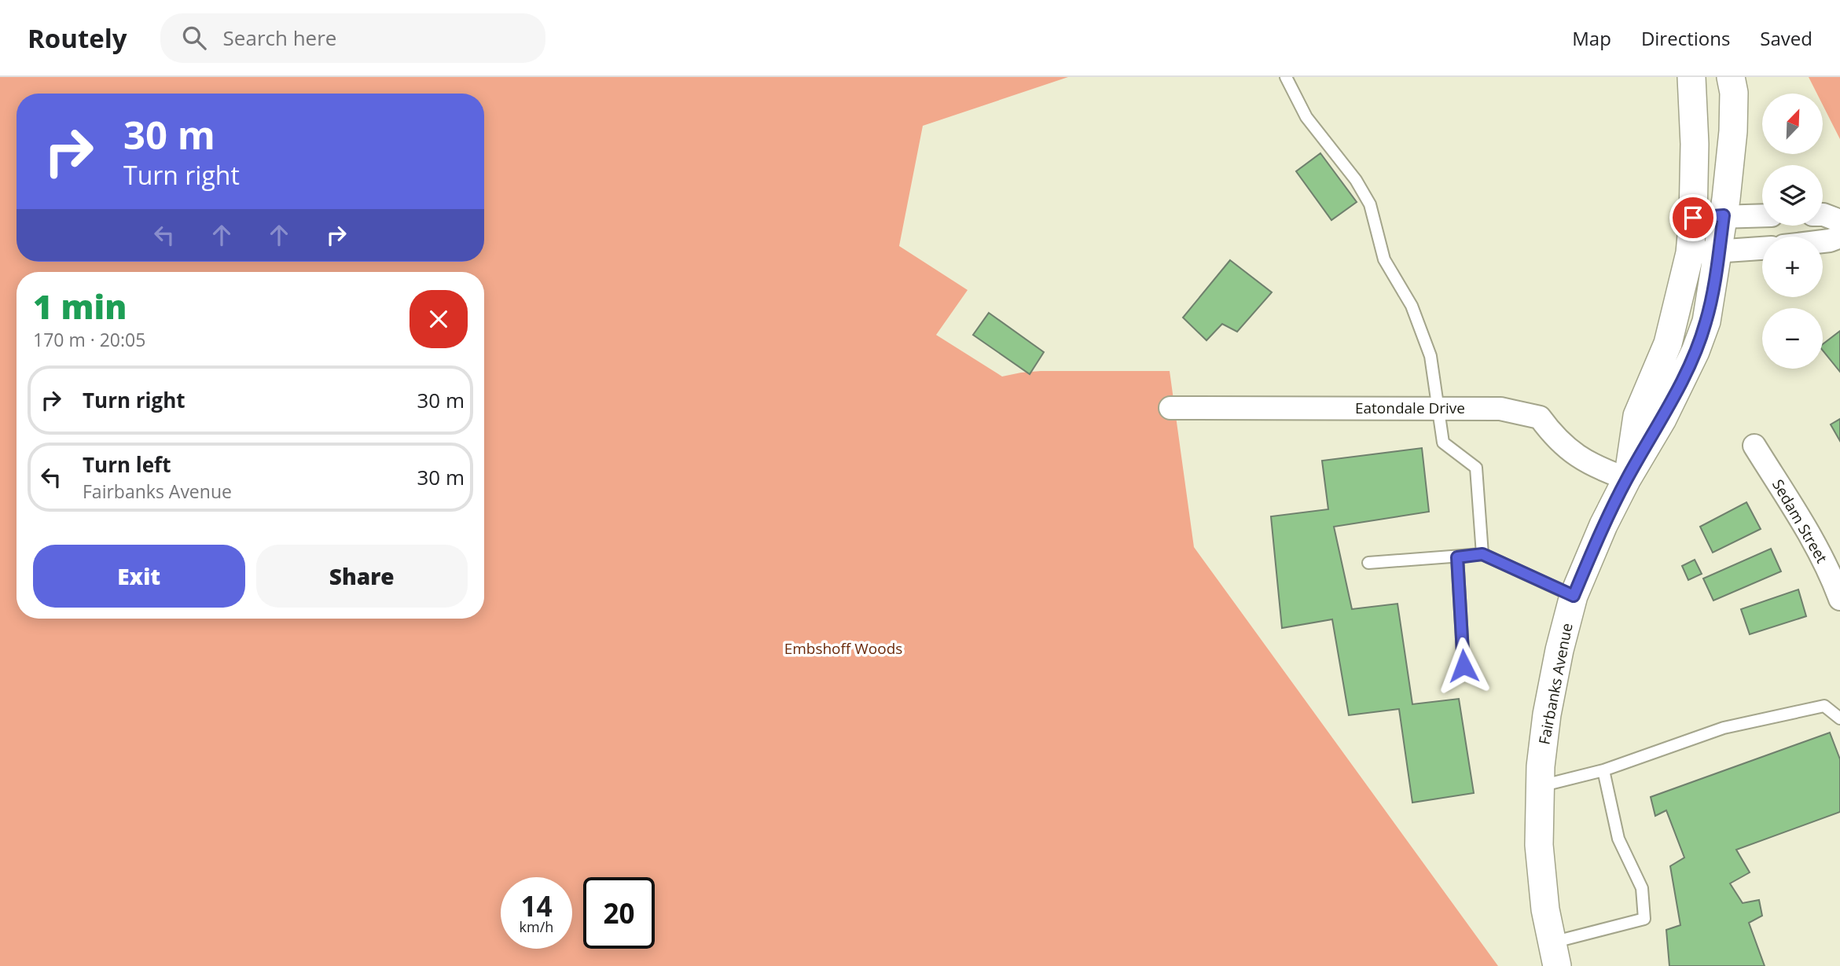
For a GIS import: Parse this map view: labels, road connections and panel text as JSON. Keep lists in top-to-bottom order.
{
  "streets": {
    "street": ["Eatondale Drive", "Sedam Street", "Fairbanks Avenue"]
  },
  "crossings": [
    ["Eatondale Drive", "Fairbanks Avenue"]
  ],
  "parks": ["Embshoff Woods"],
  "north": "top right",
  "page": {
    "header": "Routely",
    "search": "Search here",
    "nav": ["Map", "Directions", "Saved"],
    "map_buttons": ["+", "−"],
    "turn": ["30 m", "Turn right"],
    "heading": ["1 min", "170 m · 20:05"],
    "list": [
      {
        "name": "Turn right",
        "value": "30 m"
      },
      {
        "name": "Turn left",
        "note": "Fairbanks Avenue",
        "value": "30 m"
      }
    ],
    "buttons": ["Exit", "Share"],
    "speed": "14 km/h",
    "limit": "20"
  }
}
